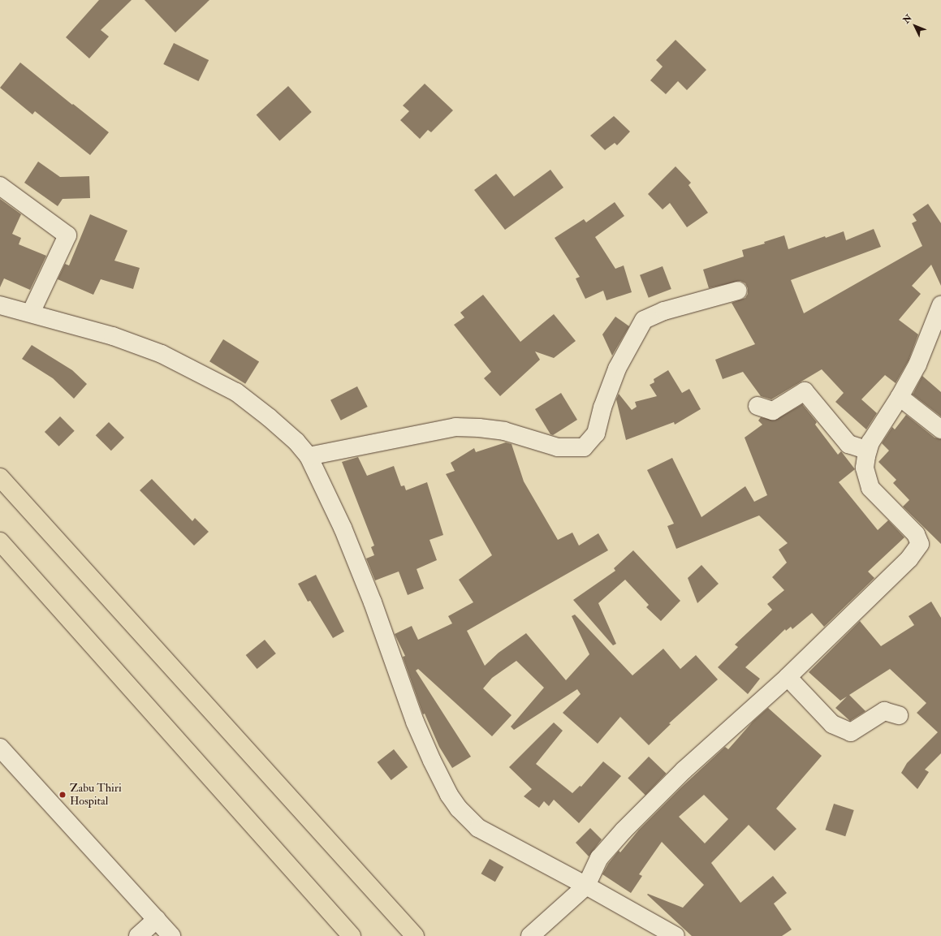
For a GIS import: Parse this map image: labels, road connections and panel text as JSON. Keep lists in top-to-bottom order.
{
  "places": ["Zabu Thiri Hospital"],
  "north": "top left"
}
